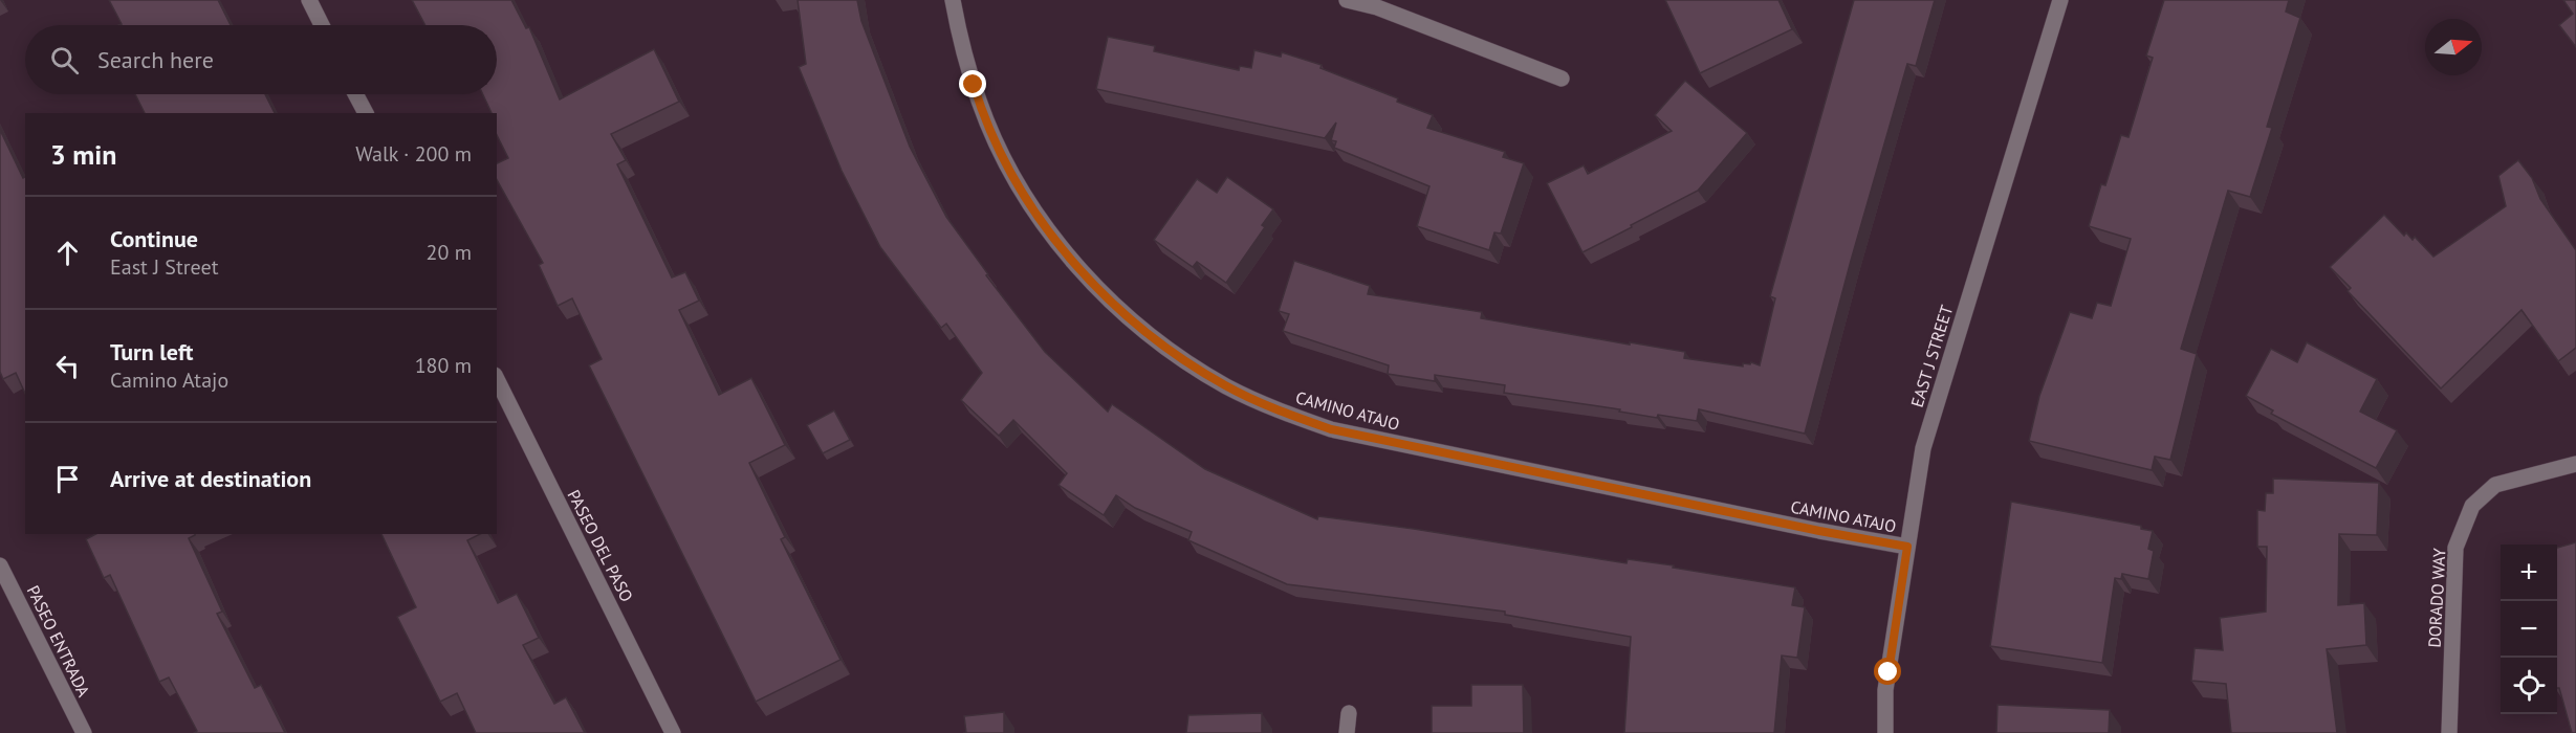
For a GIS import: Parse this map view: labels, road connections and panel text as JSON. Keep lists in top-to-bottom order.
{
  "streets": {
    "street": [
      "EAST J STREET",
      "CAMINO ATAJO",
      "PASEO DEL PASO",
      "DORADO WAY",
      "PASEO ENTRADA"
    ]
  },
  "crossings": [
    ["EAST J STREET", "CAMINO ATAJO"]
  ],
  "north": "right",
  "page": {
    "search": "Search here",
    "heading": ["3 min", "Walk · 200 m"],
    "list": [
      ["Continue", "East J Street", "20 m"],
      ["Turn left", "Camino Atajo", "180 m"],
      "Arrive at destination"
    ],
    "map_buttons": ["+", "−"]
  }
}
